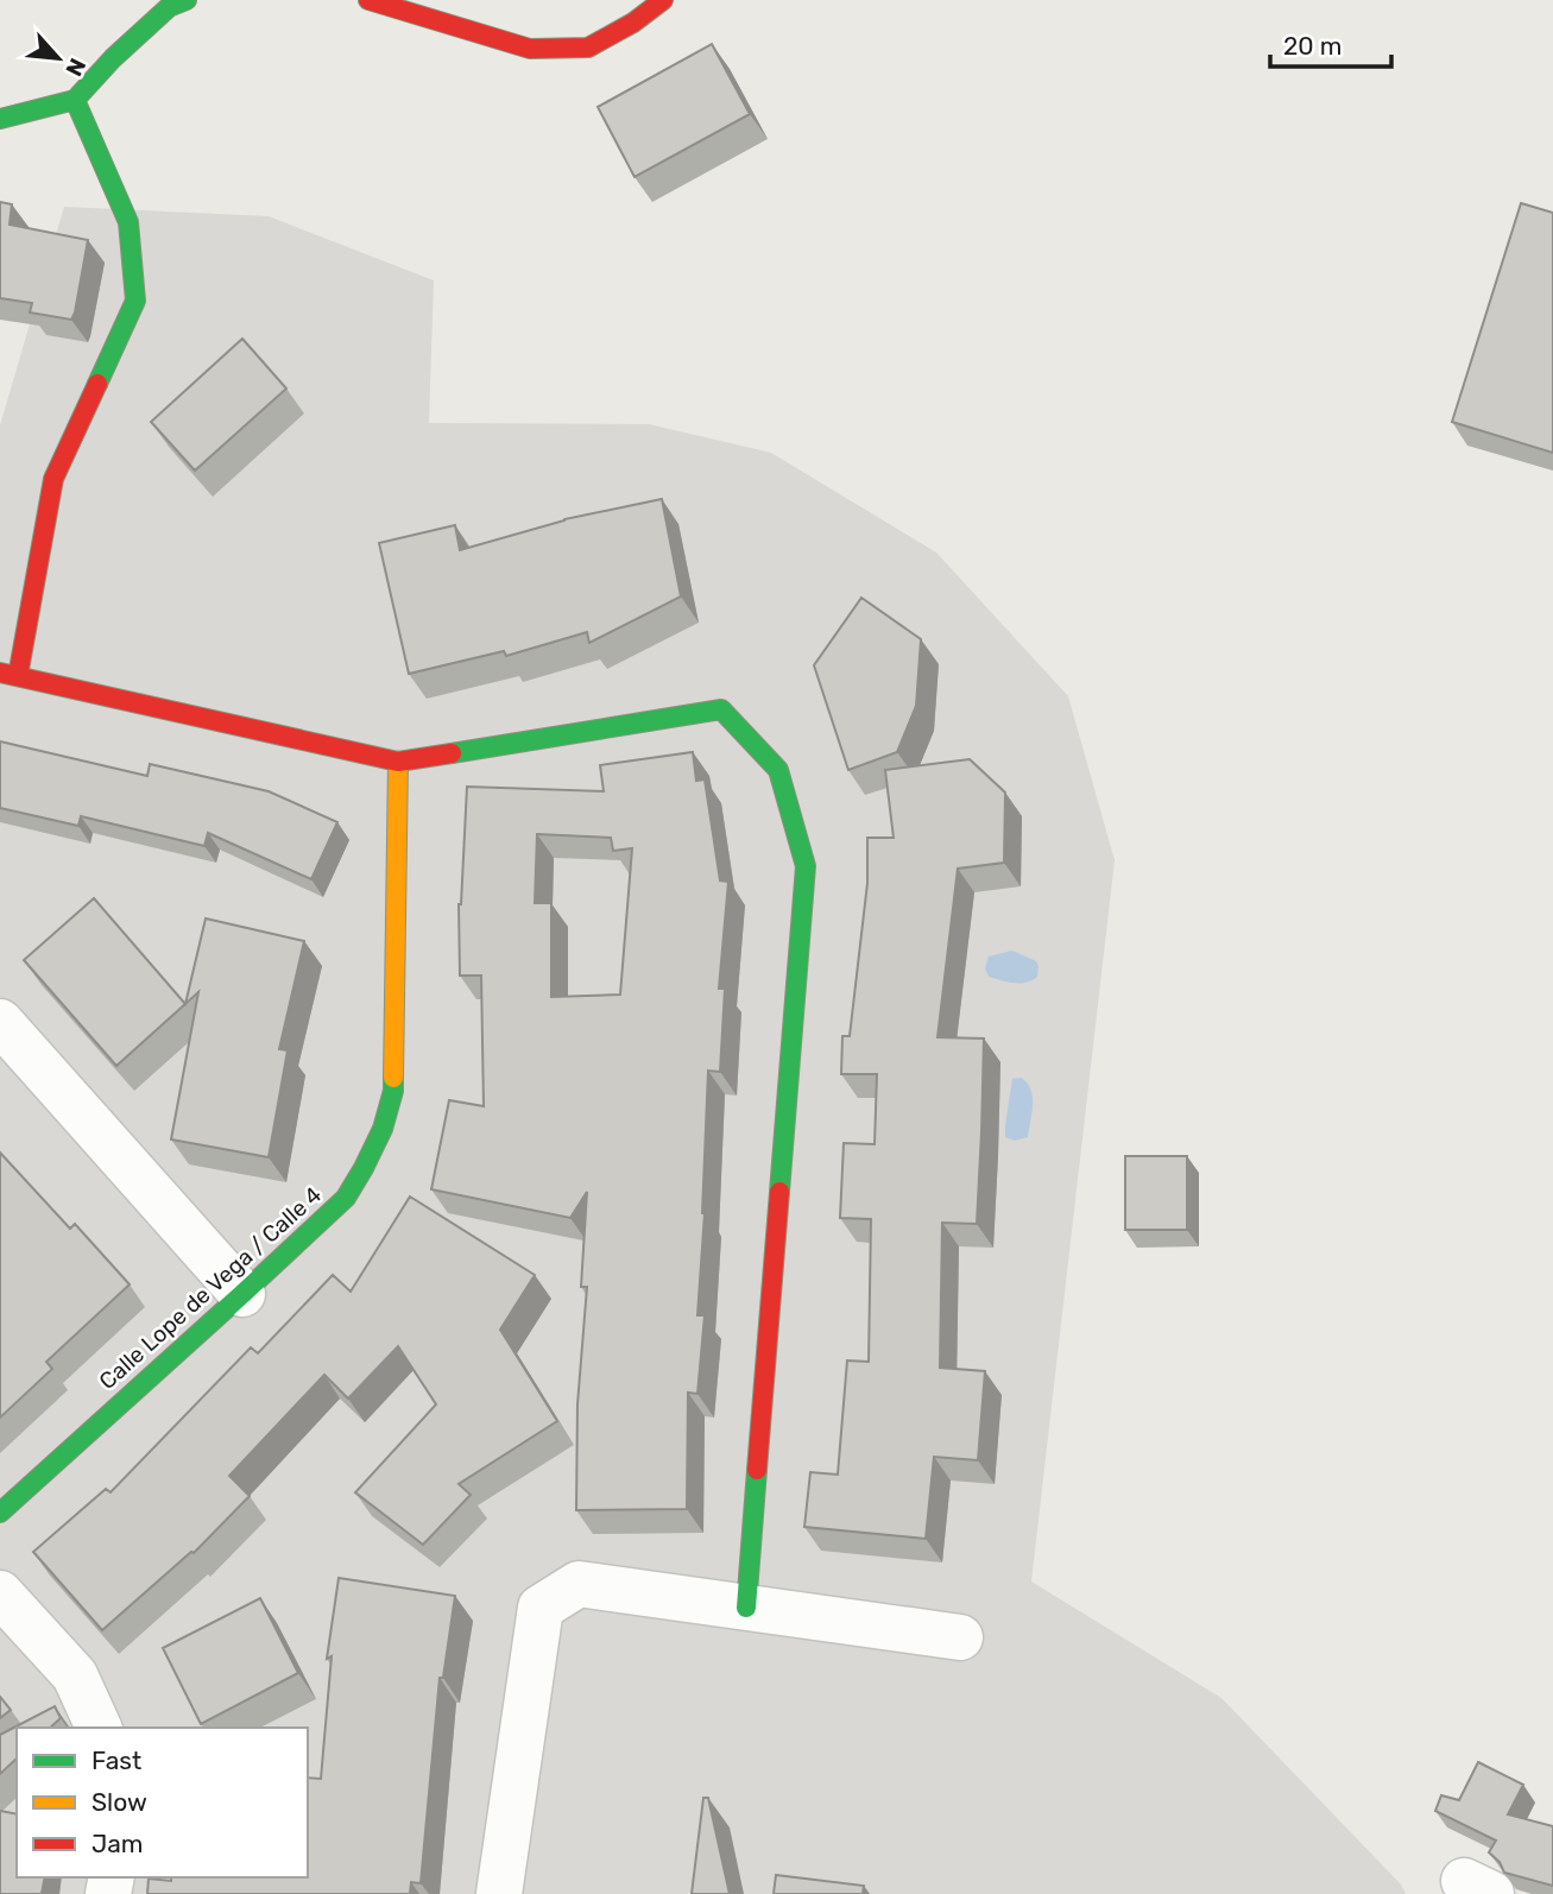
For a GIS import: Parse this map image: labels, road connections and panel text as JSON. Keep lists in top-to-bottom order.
{
  "streets": {
    "street": ["Calle Lope de Vega / Calle 4"]
  },
  "legend": ["Fast", "Slow", "Jam"],
  "scale_bar": "20 m",
  "north": "bottom right"
}
